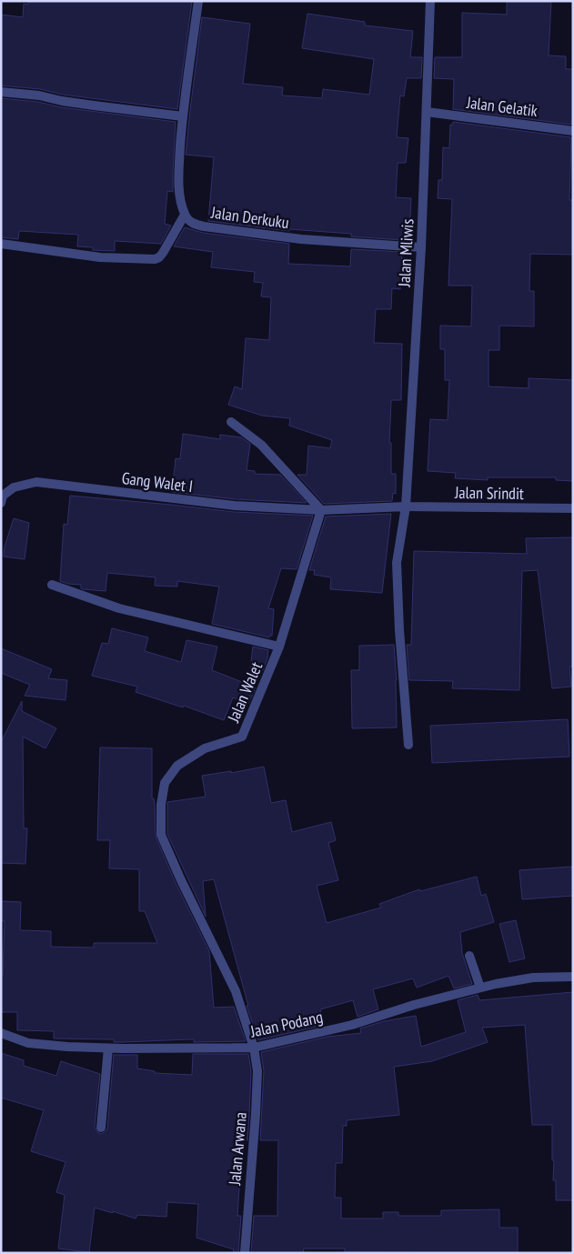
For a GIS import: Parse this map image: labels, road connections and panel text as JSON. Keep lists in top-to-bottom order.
{
  "streets": {
    "street": [
      "Jalan Gelatik",
      "Jalan Derkuku",
      "Jalan Mliwis",
      "Gang Walet I",
      "Jalan Srindit",
      "Jalan Walet",
      "Jalan Podang",
      "Jalan Arwana"
    ]
  },
  "crossings": [
    ["Jalan Gelatik", "Jalan Mliwis"],
    ["Jalan Derkuku", "Jalan Mliwis"],
    ["Jalan Mliwis", "Jalan Srindit"],
    ["Gang Walet I", "Jalan Walet"],
    ["Jalan Walet", "Jalan Podang"],
    ["Jalan Walet", "Jalan Arwana"],
    ["Jalan Podang", "Jalan Arwana"]
  ]
}
